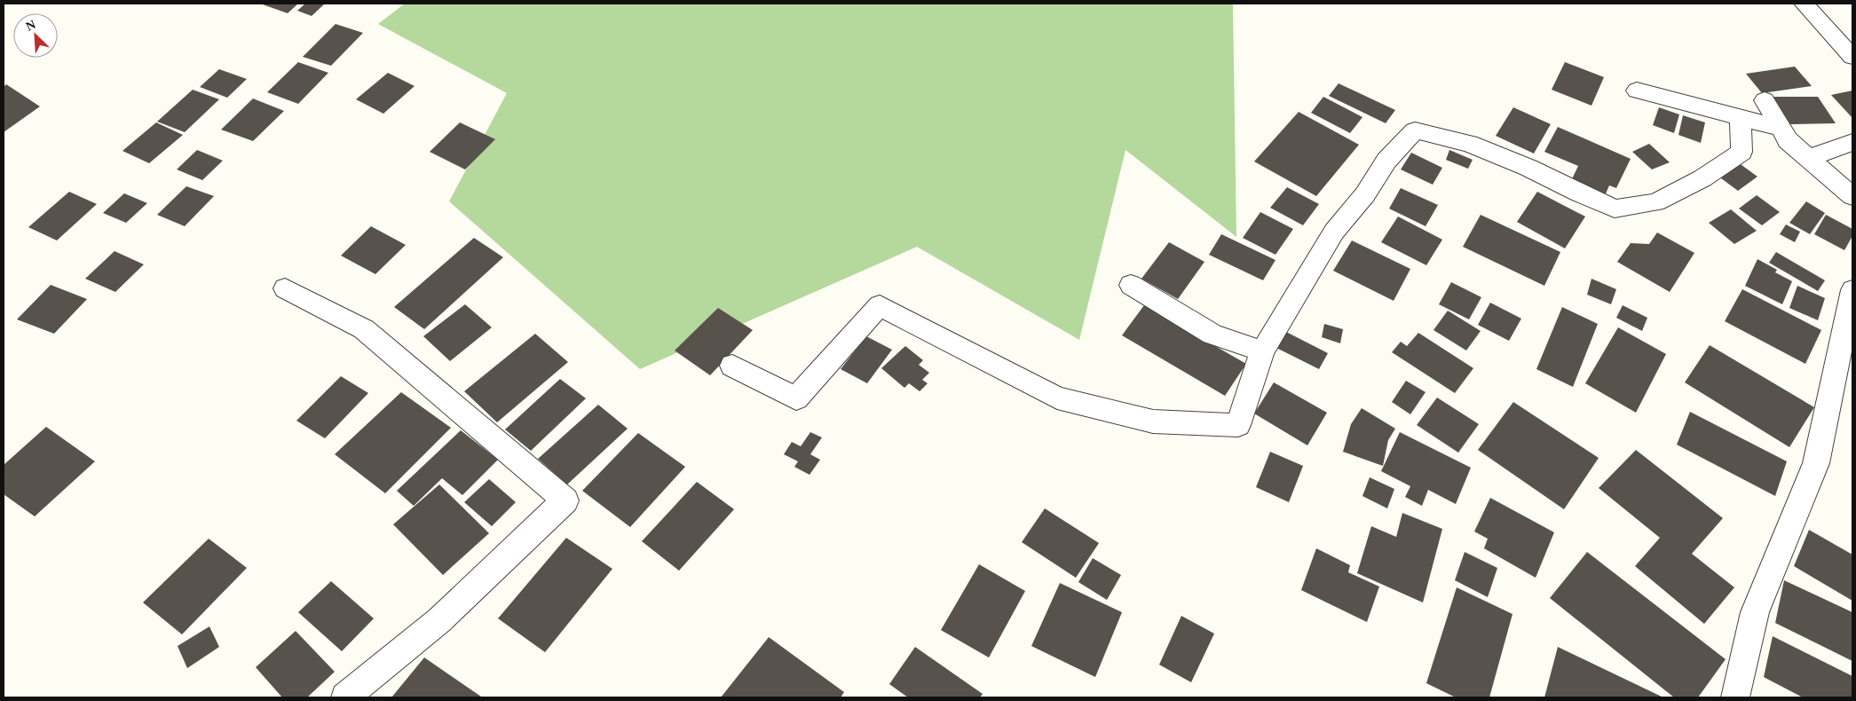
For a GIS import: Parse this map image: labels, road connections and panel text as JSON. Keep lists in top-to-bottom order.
{
  "north": "top left"
}
